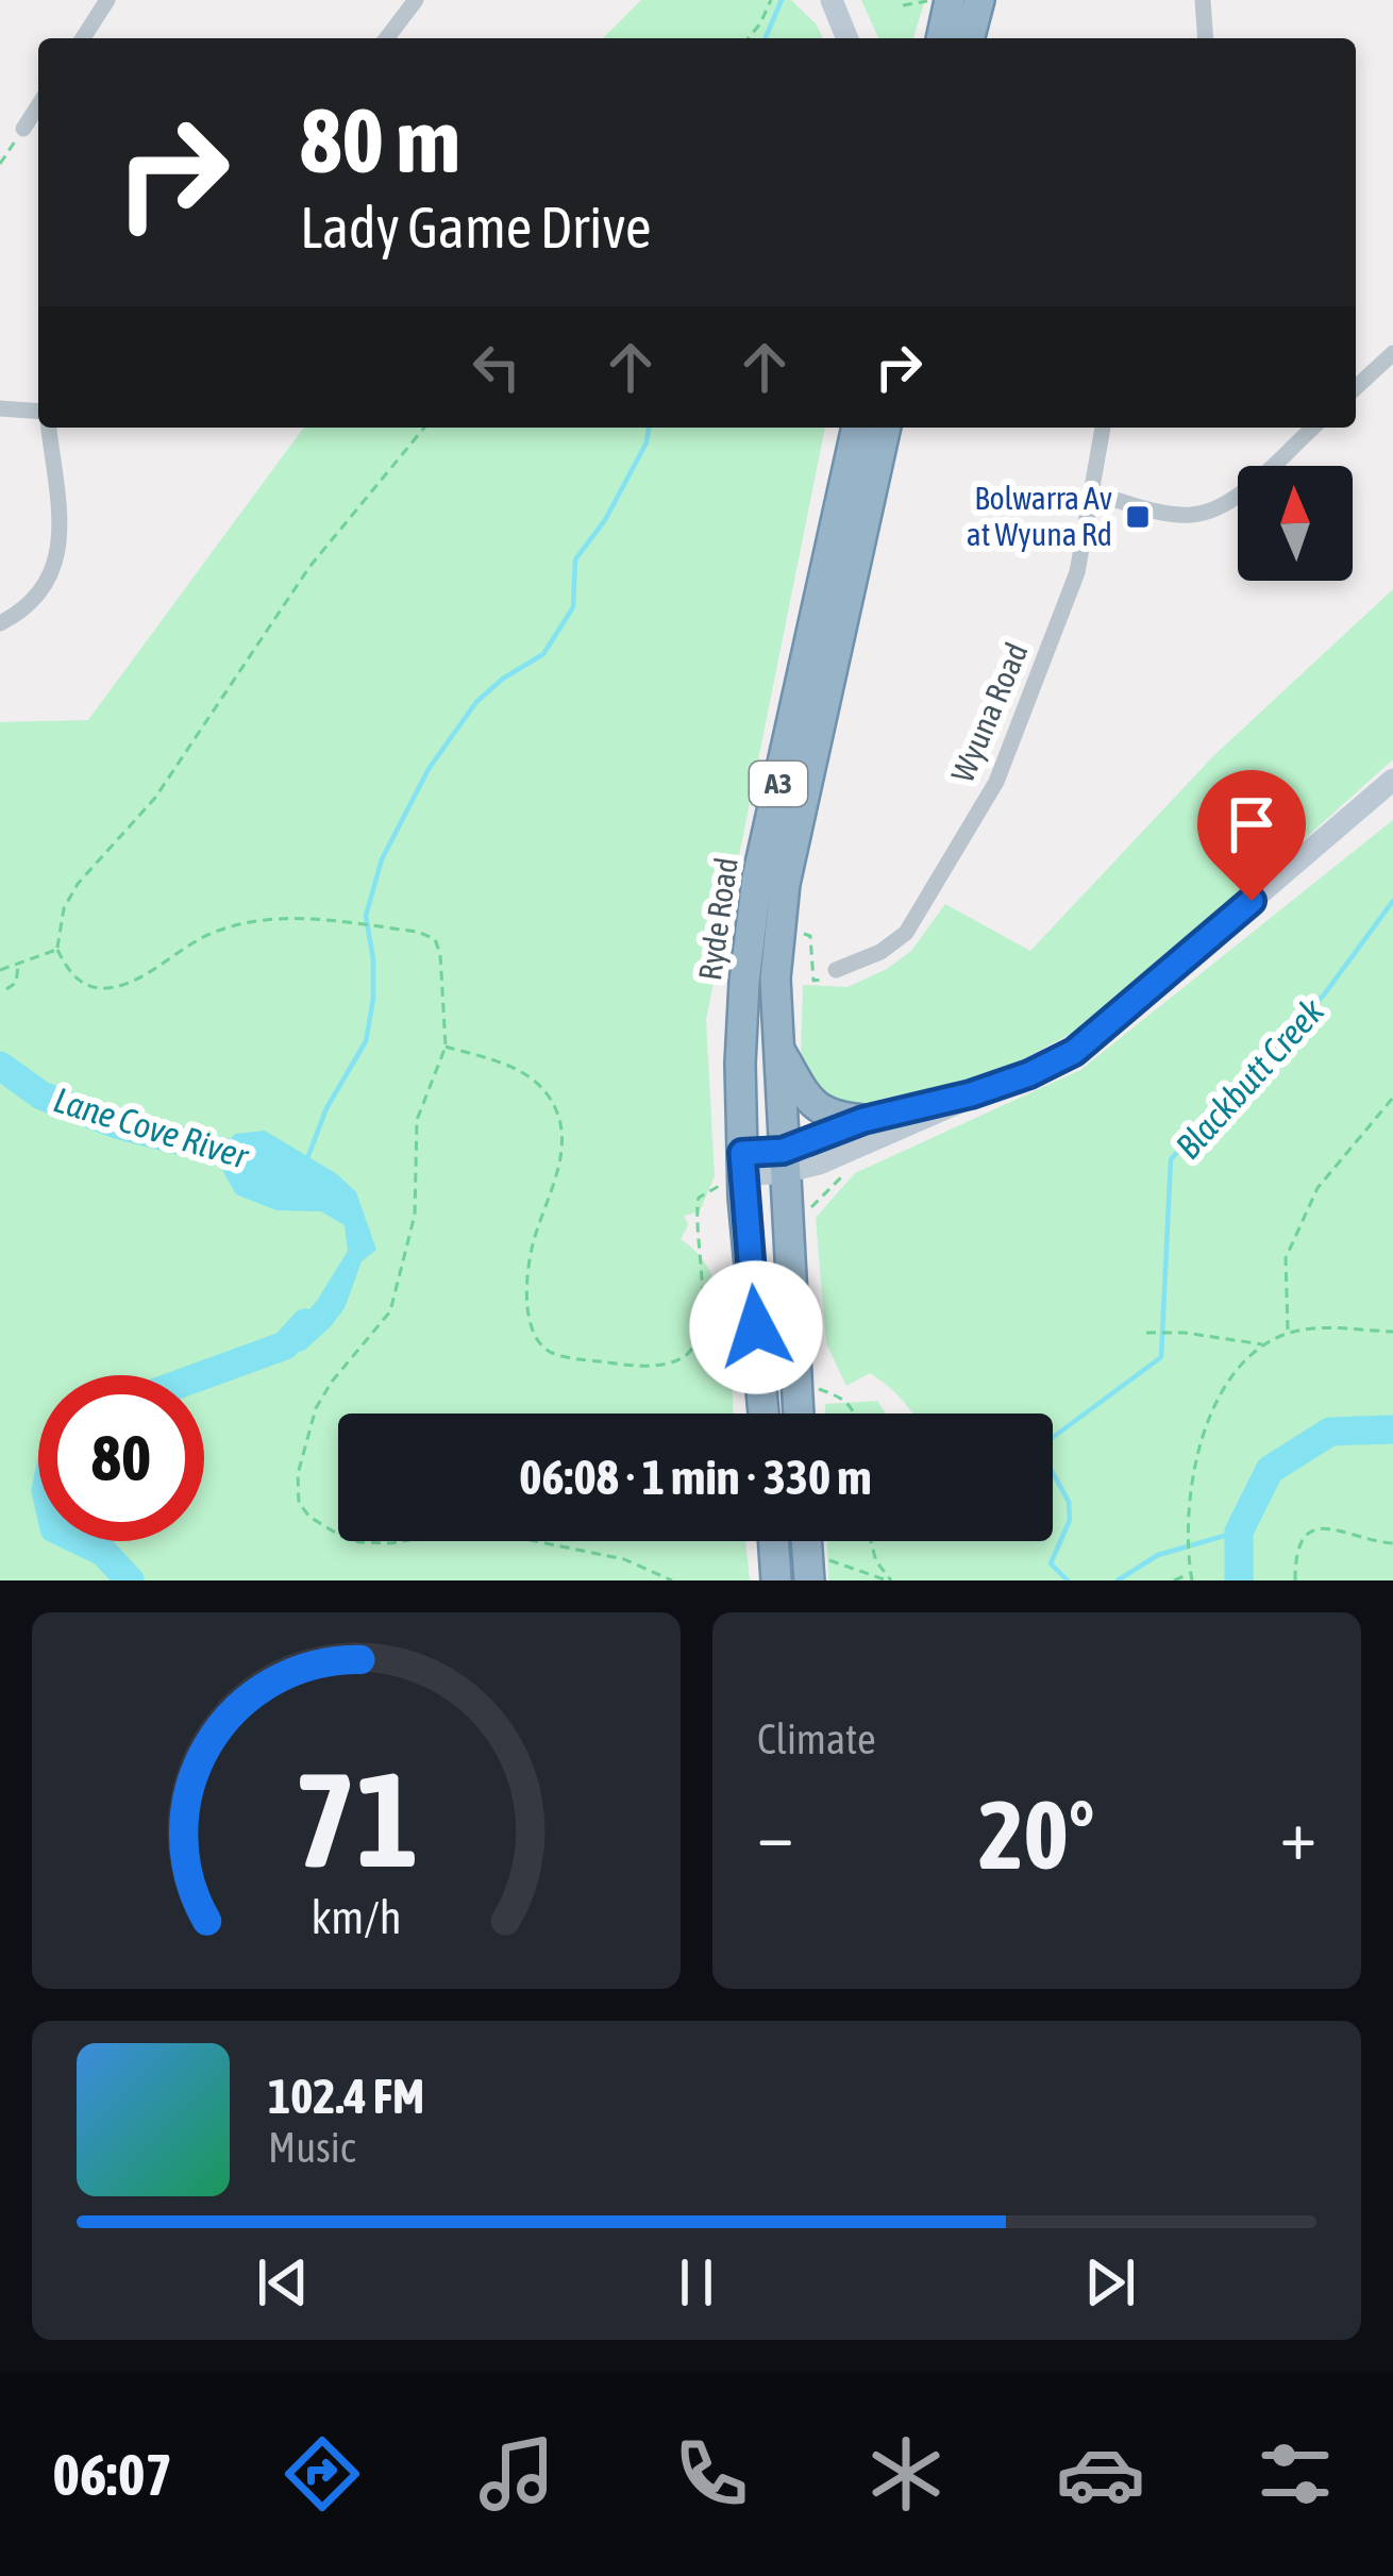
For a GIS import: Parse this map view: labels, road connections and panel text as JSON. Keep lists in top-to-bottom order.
{
  "streets": {
    "highway": ["A3", "Ryde Road"],
    "street": ["Wyuna Road"]
  },
  "water": ["Blackbutt Creek", "Lane Cove River"],
  "places": {
    "transit": ["Bolwarra Av at Wyuna Rd"]
  },
  "north": "top",
  "page": {
    "turn": ["80 m", "Lady Game Drive"],
    "limit": "80",
    "trip": "06:08 · 1 min · 330 m",
    "tile": "Climate",
    "heat": ["−", "20°", "+"],
    "song": ["102.4 FM", "Music"],
    "tabs": "06:07",
    "gauge": ["71", "km/h"]
  }
}
